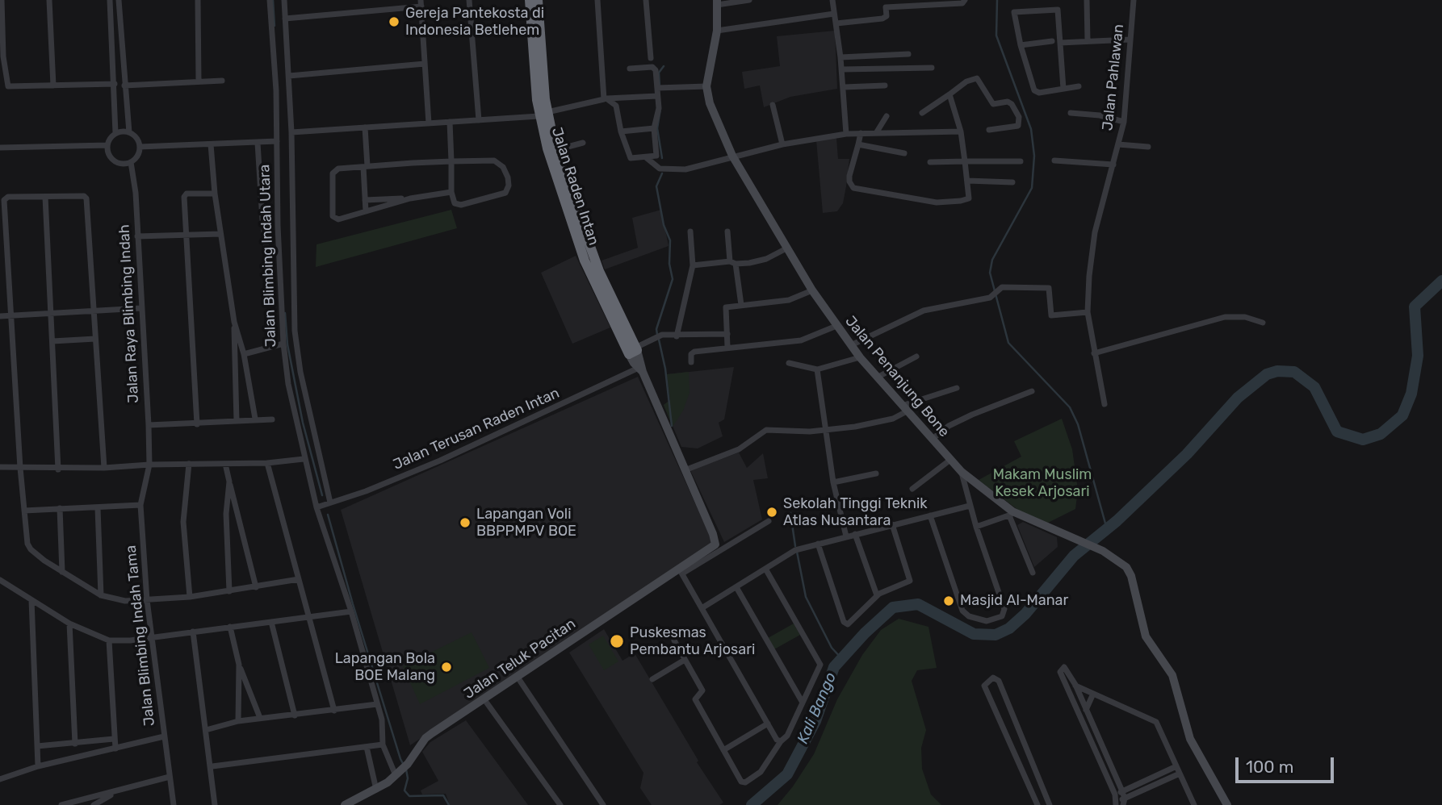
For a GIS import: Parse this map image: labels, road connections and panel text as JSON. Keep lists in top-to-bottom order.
{
  "streets": {
    "highway": ["Jalan Raden Intan"],
    "street": [
      "Jalan Pahlawan",
      "Jalan Blimbing Indah Utara",
      "Jalan Raya Blimbing Indah",
      "Jalan Penanjung Bone",
      "Jalan Terusan Raden Intan",
      "Jalan Blimbing Indah Tama",
      "Jalan Teluk Pacitan"
    ]
  },
  "crossings": [
    ["Jalan Raden Intan", "Jalan Terusan Raden Intan"],
    ["Jalan Raden Intan", "Jalan Teluk Pacitan"],
    ["Jalan Blimbing Indah Utara", "Jalan Terusan Raden Intan"],
    ["Jalan Blimbing Indah Utara", "Jalan Teluk Pacitan"],
    ["Jalan Raya Blimbing Indah", "Jalan Blimbing Indah Tama"]
  ],
  "water": ["Kali Bango"],
  "parks": ["Makam Muslim Kesek Arjosari"],
  "places": [
    "Gereja Pantekosta di Indonesia Betlehem",
    "Sekolah Tinggi Teknik Atlas Nusantara",
    "Lapangan Voli BBPPMPV BOE",
    "Masjid Al-Manar",
    "Puskesmas Pembantu Arjosari",
    "Lapangan Bola BOE Malang"
  ],
  "scale_bar": "100 m"
}
